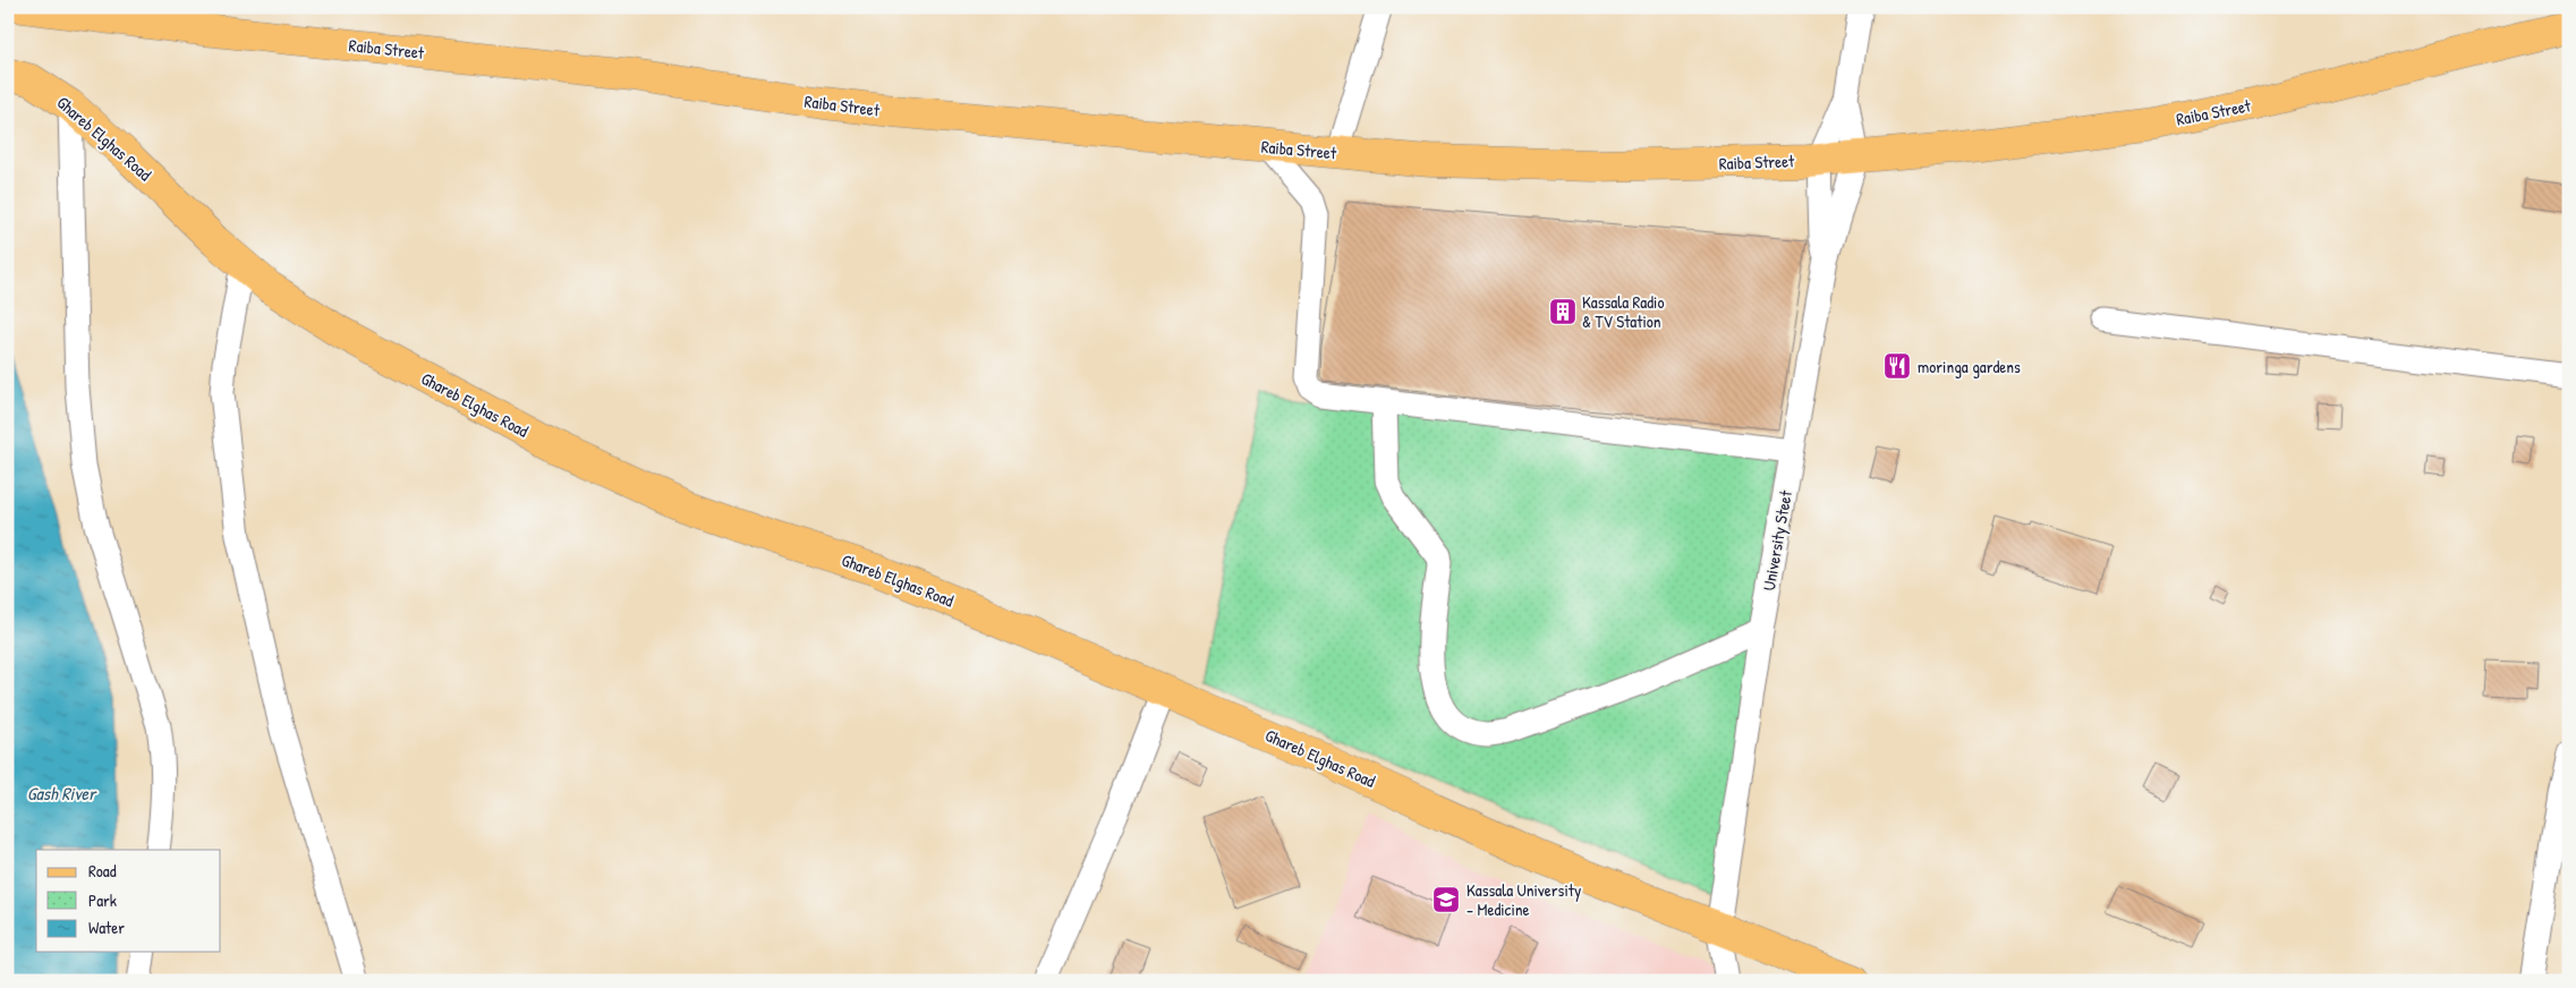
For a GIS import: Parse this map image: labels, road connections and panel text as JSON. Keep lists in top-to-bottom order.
{
  "streets": {
    "main road": ["Raiba Street", "Ghareb Elghas Road"],
    "street": ["University Steet"]
  },
  "crossings": [
    ["Raiba Street", "University Steet"],
    ["Ghareb Elghas Road", "University Steet"]
  ],
  "water": ["Gash River"],
  "places": {
    "building": ["Kassala Radio & TV Station"],
    "restaurant": ["moringa gardens"],
    "school or university": ["Kassala University - Medicine"]
  },
  "legend": ["Road", "Park", "Water"]
}
